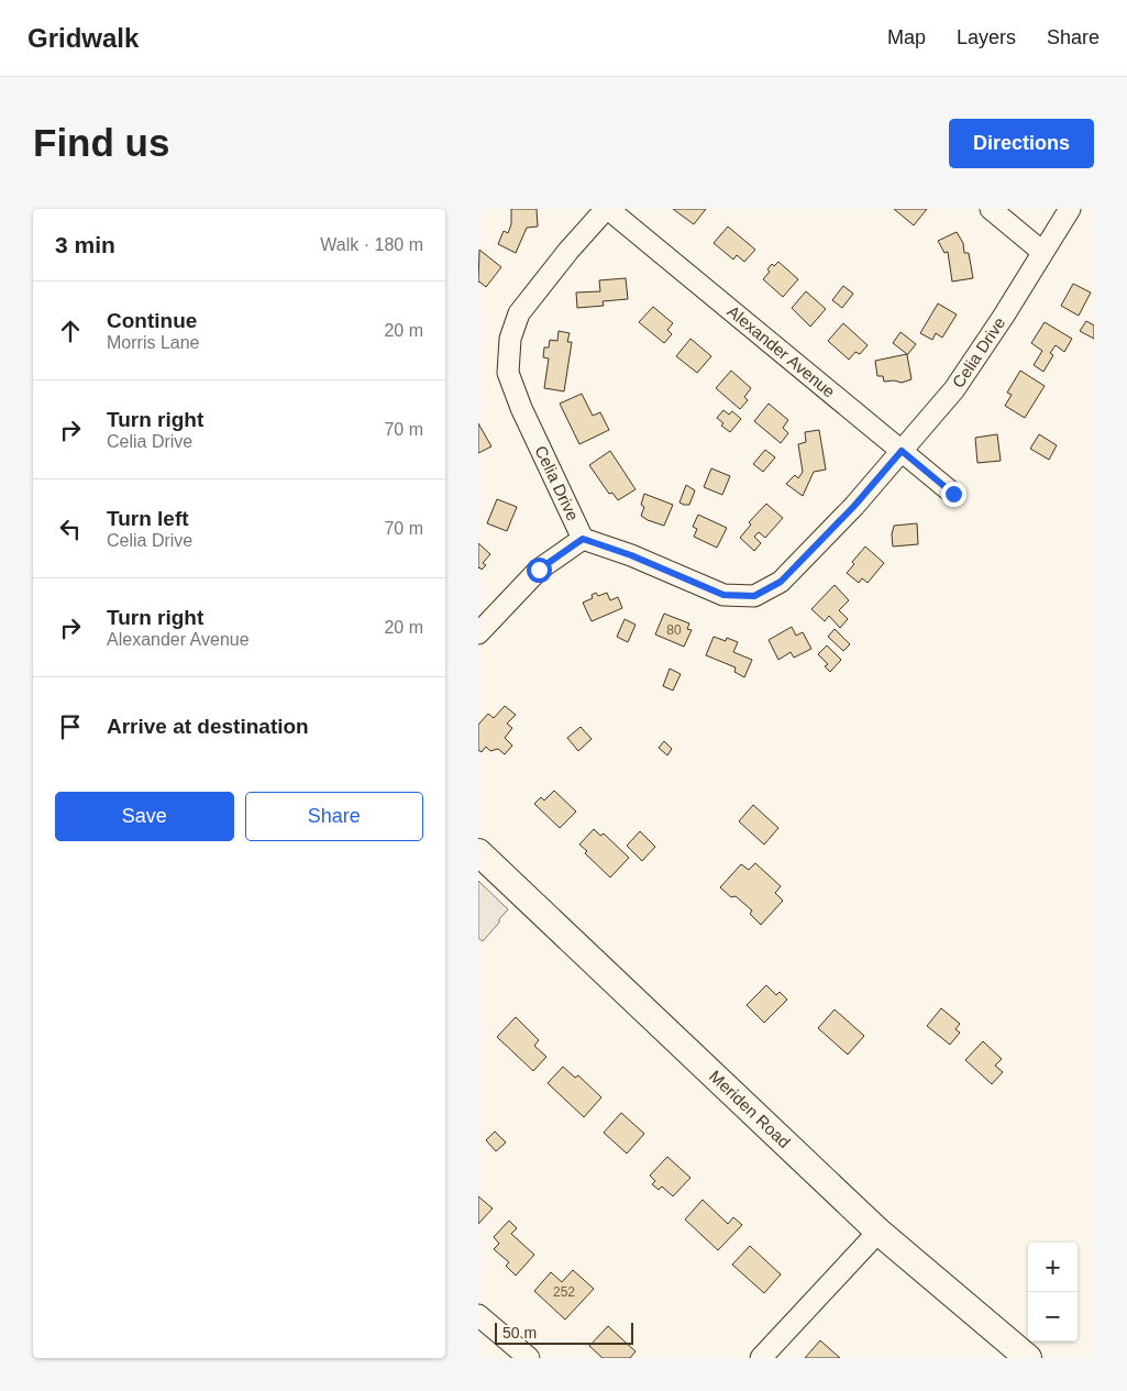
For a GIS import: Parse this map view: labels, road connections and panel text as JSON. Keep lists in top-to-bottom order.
{
  "streets": {
    "main road": ["Meriden Road"],
    "street": ["Alexander Avenue", "Celia Drive"]
  },
  "crossings": [
    ["Alexander Avenue", "Celia Drive"]
  ],
  "house_numbers": ["80", "252"],
  "scale_bar": "50 m",
  "page": {
    "header": "Gridwalk",
    "nav": ["Map", "Layers", "Share"],
    "buttons": [
      "Directions",
      ["Save", "Share"]
    ],
    "title": "Find us",
    "heading": ["3 min", "Walk · 180 m"],
    "list": [
      ["Continue", "Morris Lane", "20 m"],
      ["Turn right", "Celia Drive", "70 m"],
      ["Turn left", "Celia Drive", "70 m"],
      ["Turn right", "Alexander Avenue", "20 m"],
      "Arrive at destination"
    ],
    "map_buttons": ["+", "−"],
    "scale": "50 m"
  }
}
